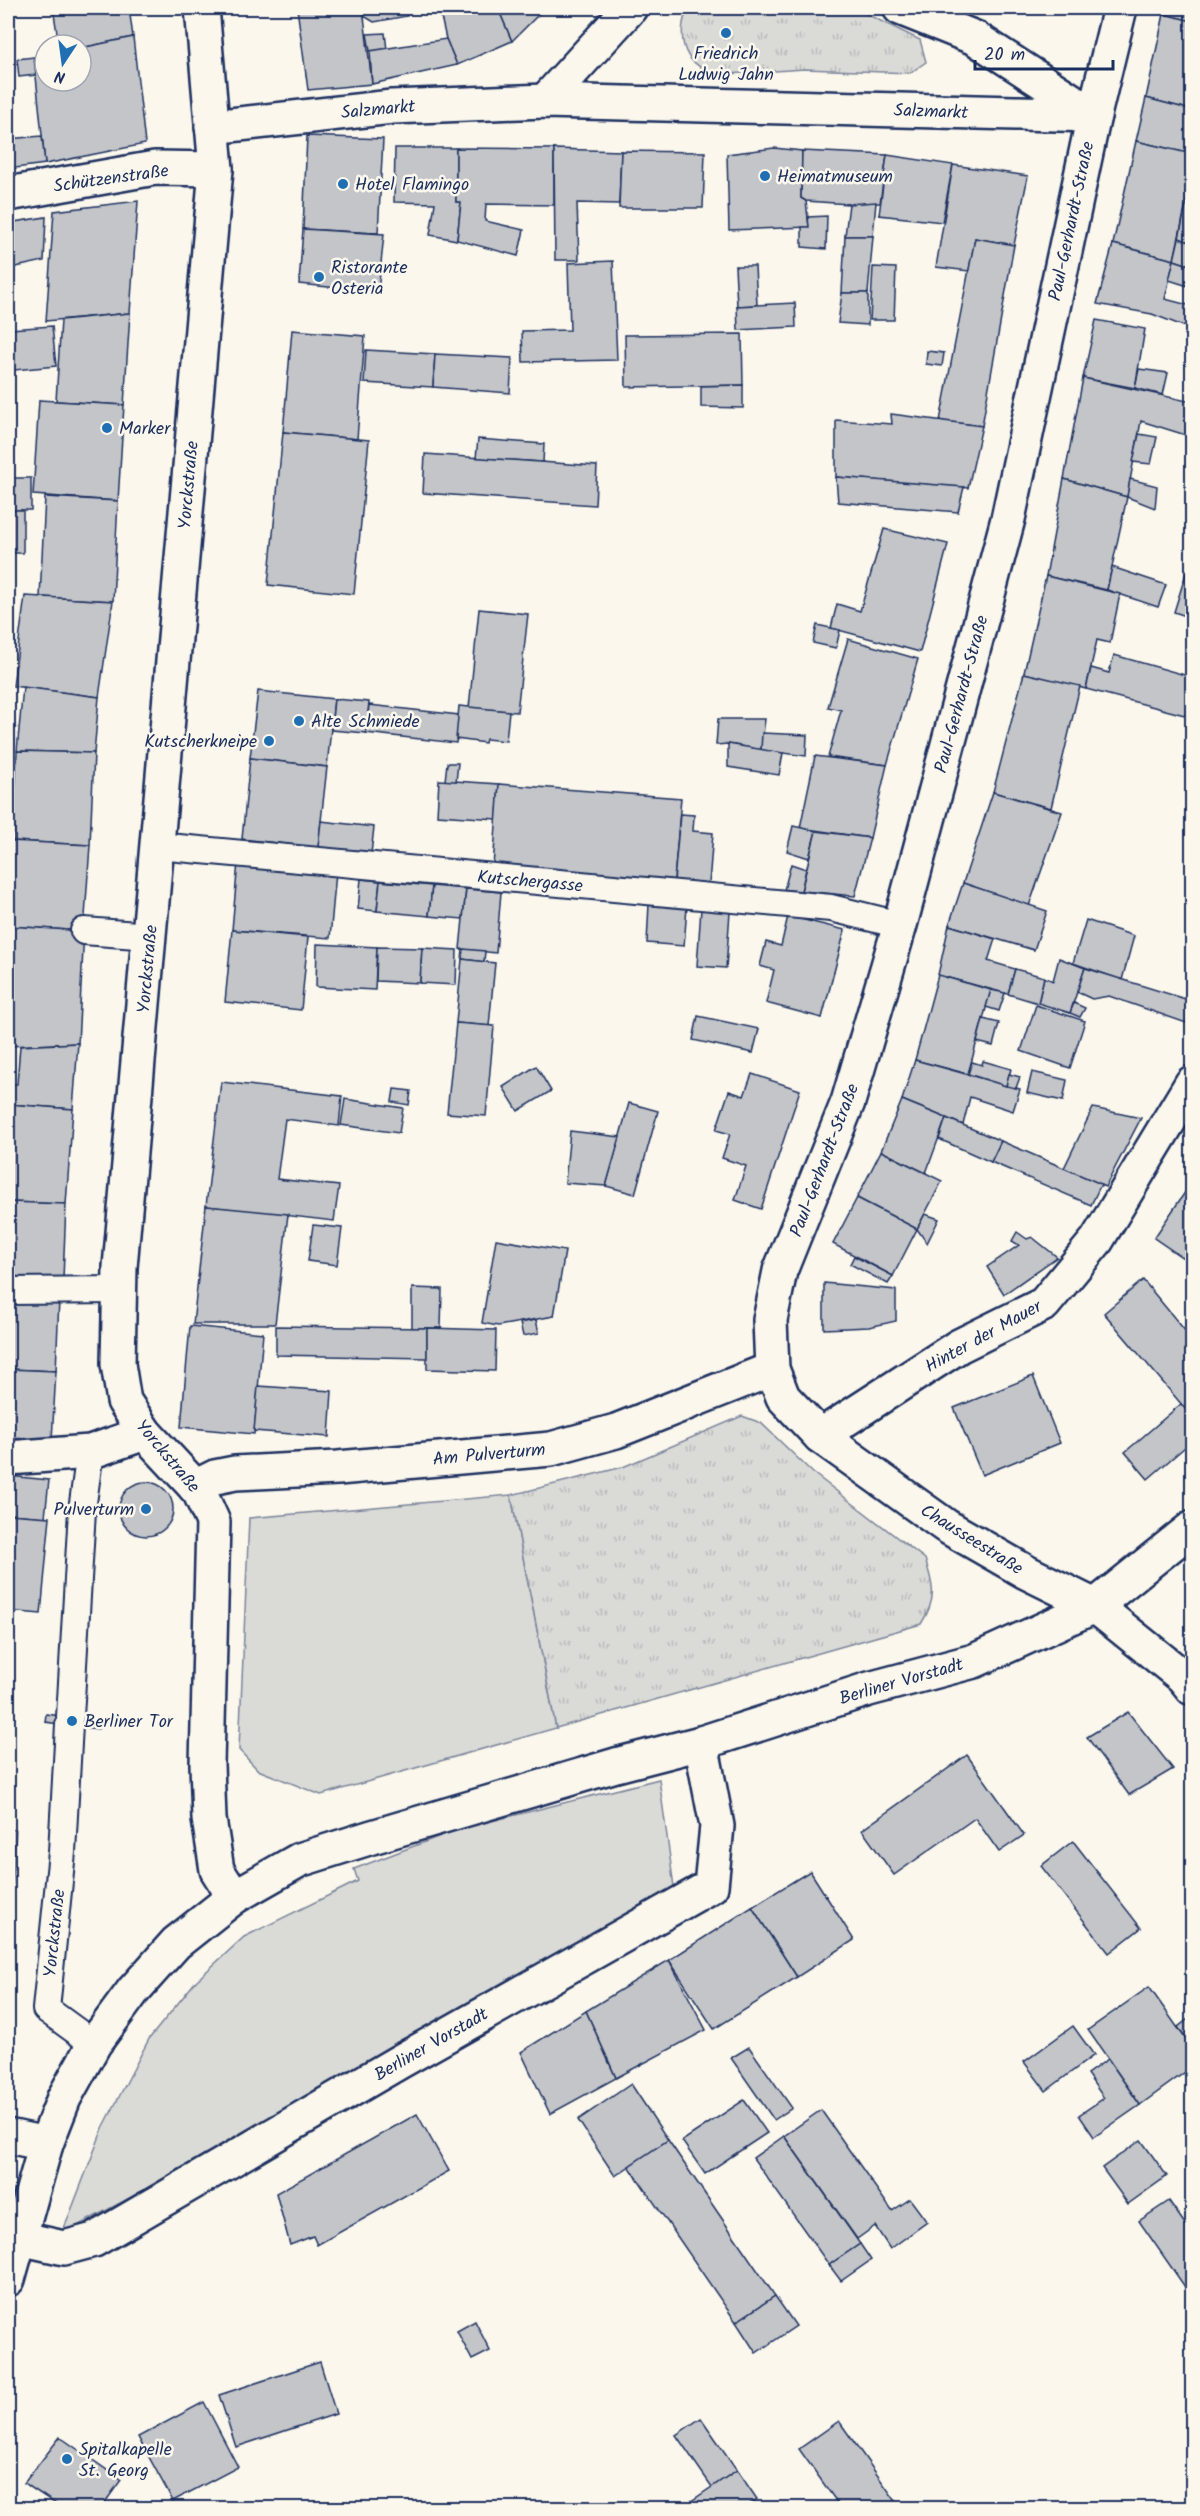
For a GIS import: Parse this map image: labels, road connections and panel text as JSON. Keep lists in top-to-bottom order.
{
  "streets": {
    "street": [
      "Salzmarkt",
      "Schützenstraße",
      "Paul-Gerhardt-Straße",
      "Yorckstraße",
      "Hinter der Mauer",
      "Am Pulverturm",
      "Chausseestraße",
      "Berliner Vorstadt"
    ],
    "lane": ["Kutschergasse"]
  },
  "crossings": [
    ["Salzmarkt", "Paul-Gerhardt-Straße"],
    ["Salzmarkt", "Yorckstraße"],
    ["Schützenstraße", "Yorckstraße"],
    ["Paul-Gerhardt-Straße", "Kutschergasse"],
    ["Paul-Gerhardt-Straße", "Am Pulverturm"],
    ["Paul-Gerhardt-Straße", "Chausseestraße"],
    ["Yorckstraße", "Kutschergasse"],
    ["Yorckstraße", "Am Pulverturm"],
    ["Yorckstraße", "Berliner Vorstadt"],
    ["Hinter der Mauer", "Chausseestraße"],
    ["Am Pulverturm", "Chausseestraße"],
    ["Chausseestraße", "Berliner Vorstadt"]
  ],
  "places": [
    "Friedrich Ludwig Jahn",
    "Heimatmuseum",
    "Hotel Flamingo",
    "Ristorante Osteria",
    "Marker",
    "Alte Schmiede",
    "Kutscherkneipe",
    "Pulverturm",
    "Berliner Tor",
    "Spitalkapelle St. Georg"
  ],
  "scale_bar": "20 m",
  "north": "bottom"
}
